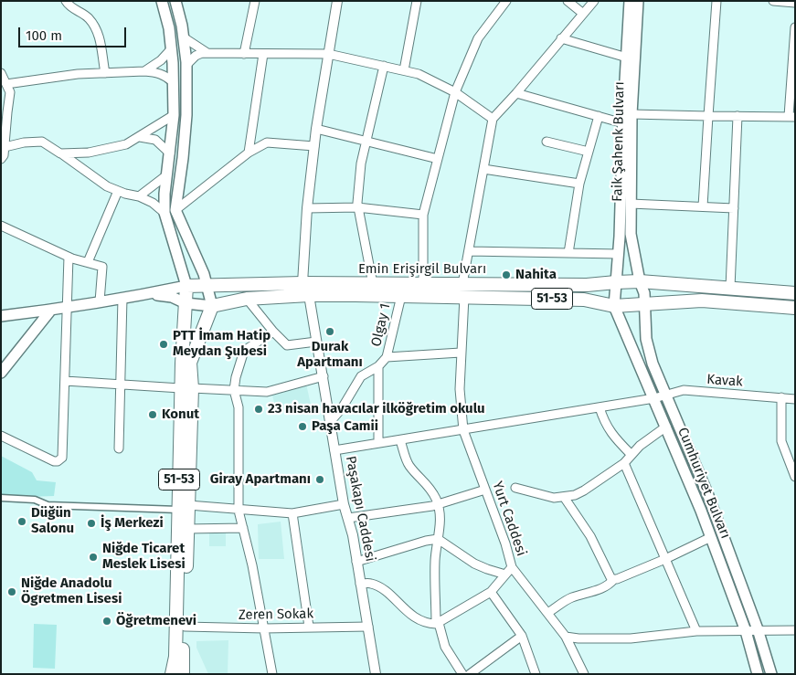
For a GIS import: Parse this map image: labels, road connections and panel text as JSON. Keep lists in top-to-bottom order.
{
  "streets": {
    "main road": [
      "Faik Şahenk Bulvarı",
      "Emin Erişirgil Bulvarı",
      "51-53",
      "Cumhuriyet Bulvarı"
    ],
    "street": [
      "Olgay 1",
      "Kavak",
      "Paşakapı Caddesi",
      "Yurt Caddesi",
      "Zeren Sokak"
    ]
  },
  "crossings": [
    ["Faik Şahenk Bulvarı", "Emin Erişirgil Bulvarı"],
    ["Faik Şahenk Bulvarı", "Cumhuriyet Bulvarı"],
    ["Emin Erişirgil Bulvarı", "51-53"],
    ["Emin Erişirgil Bulvarı", "Olgay 1"],
    ["Emin Erişirgil Bulvarı", "Cumhuriyet Bulvarı"],
    ["Emin Erişirgil Bulvarı", "Paşakapı Caddesi"],
    ["Emin Erişirgil Bulvarı", "Yurt Caddesi"],
    ["51-53", "Zeren Sokak"],
    ["Olgay 1", "Paşakapı Caddesi"],
    ["Kavak", "Cumhuriyet Bulvarı"],
    ["Kavak", "Paşakapı Caddesi"],
    ["Kavak", "Yurt Caddesi"],
    ["Paşakapı Caddesi", "Zeren Sokak"]
  ],
  "places": [
    "Nahita",
    "Durak Apartmanı",
    "PTT İmam Hatip Meydan Şubesi",
    "23 nisan havacılar ilköğretim okulu",
    "Konut",
    "Paşa Camii",
    "Giray Apartmanı",
    "Düğün Salonu",
    "İş Merkezi",
    "Niğde Ticaret Meslek Lisesi",
    "Niğde Anadolu Ögretmen Lisesi",
    "Öğretmenevi"
  ],
  "scale_bar": "100 m"
}
